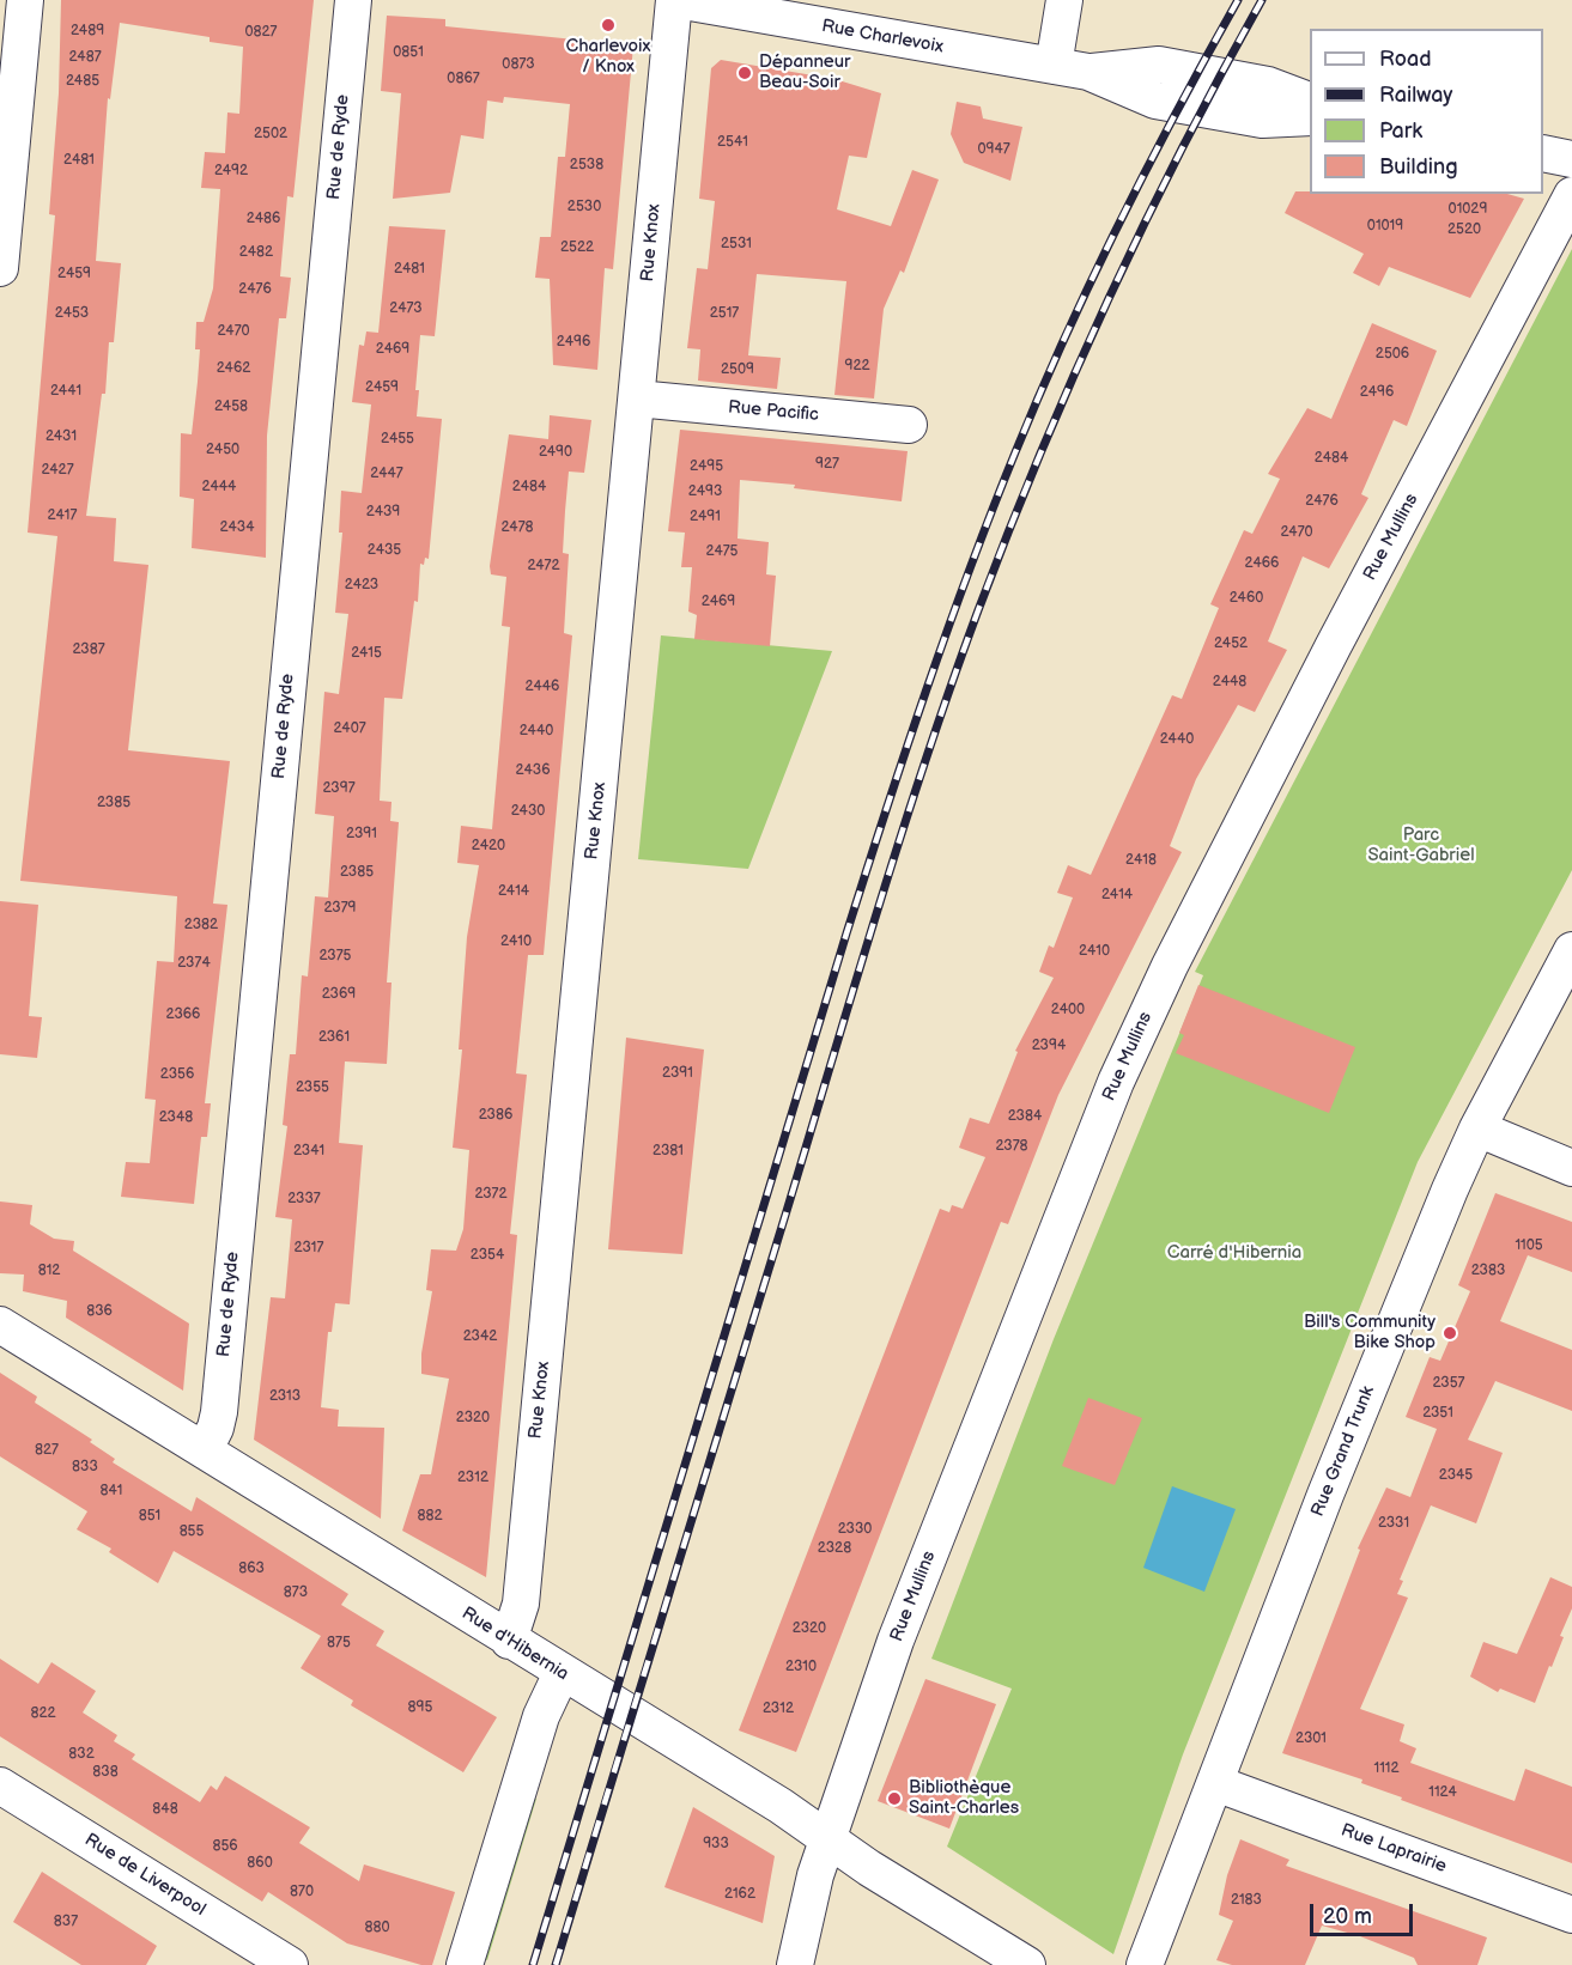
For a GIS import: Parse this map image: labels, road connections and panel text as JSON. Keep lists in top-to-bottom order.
{
  "streets": {
    "street": [
      "Rue Charlevoix",
      "Rue de Ryde",
      "Rue Knox",
      "Rue Pacific",
      "Rue Mullins",
      "Rue Grand Trunk",
      "Rue d'Hibernia",
      "Rue Laprairie",
      "Rue de Liverpool"
    ]
  },
  "crossings": [
    ["Rue Charlevoix", "Rue Knox"],
    ["Rue de Ryde", "Rue d'Hibernia"],
    ["Rue Knox", "Rue Pacific"],
    ["Rue Knox", "Rue d'Hibernia"],
    ["Rue Mullins", "Rue d'Hibernia"],
    ["Rue Grand Trunk", "Rue Laprairie"]
  ],
  "parks": ["Parc Saint-Gabriel", "Carré d'Hibernia"],
  "places": [
    "Charlevoix / Knox",
    "Dépanneur Beau-Soir",
    "Bill's Community Bike Shop",
    "Bibliothèque Saint-Charles"
  ],
  "house_numbers": [
    "2489",
    "0827",
    "0851",
    "2487",
    "0873",
    "0867",
    "2485",
    "2502",
    "2541",
    "0947",
    "2481",
    "2538",
    "2492",
    "2530",
    "01029",
    "2486",
    "01019",
    "2520",
    "2531",
    "2522",
    "2482",
    "2481",
    "2459",
    "2476",
    "2473",
    "2453",
    "2517",
    "2470",
    "2496",
    "2469",
    "2506",
    "922",
    "2462",
    "2509",
    "2459",
    "2441",
    "2496",
    "2458",
    "2431",
    "2455",
    "2450",
    "2490",
    "2484",
    "927",
    "2495",
    "2427",
    "2447",
    "2444",
    "2484",
    "2493",
    "2476",
    "2439",
    "2417",
    "2491",
    "2434",
    "2478",
    "2470",
    "2435",
    "2475",
    "2466",
    "2472",
    "2423",
    "2460",
    "2469",
    "2452",
    "2387",
    "2415",
    "2448",
    "2446",
    "2407",
    "2440",
    "2440",
    "2436",
    "2397",
    "2385",
    "2430",
    "2391",
    "2420",
    "2418",
    "2385",
    "2414",
    "2414",
    "2379",
    "2382",
    "2410",
    "2410",
    "2375",
    "2374",
    "2369",
    "2400",
    "2366",
    "2361",
    "2394",
    "2391",
    "2356",
    "2355",
    "2386",
    "2384",
    "2348",
    "2378",
    "2341",
    "2381",
    "2372",
    "2337",
    "1105",
    "2317",
    "2354",
    "812",
    "2383",
    "836",
    "2342",
    "2357",
    "2313",
    "2351",
    "2320",
    "827",
    "833",
    "2345",
    "2312",
    "841",
    "851",
    "882",
    "2331",
    "2330",
    "855",
    "2328",
    "863",
    "873",
    "2320",
    "875",
    "2310",
    "895",
    "2312",
    "822",
    "2301",
    "832",
    "1112",
    "838",
    "1124",
    "848",
    "933",
    "856",
    "860",
    "870",
    "2162",
    "2183",
    "837",
    "880"
  ],
  "legend": [
    "Road",
    "Railway",
    "Park",
    "Building"
  ],
  "scale_bar": "20 m"
}
